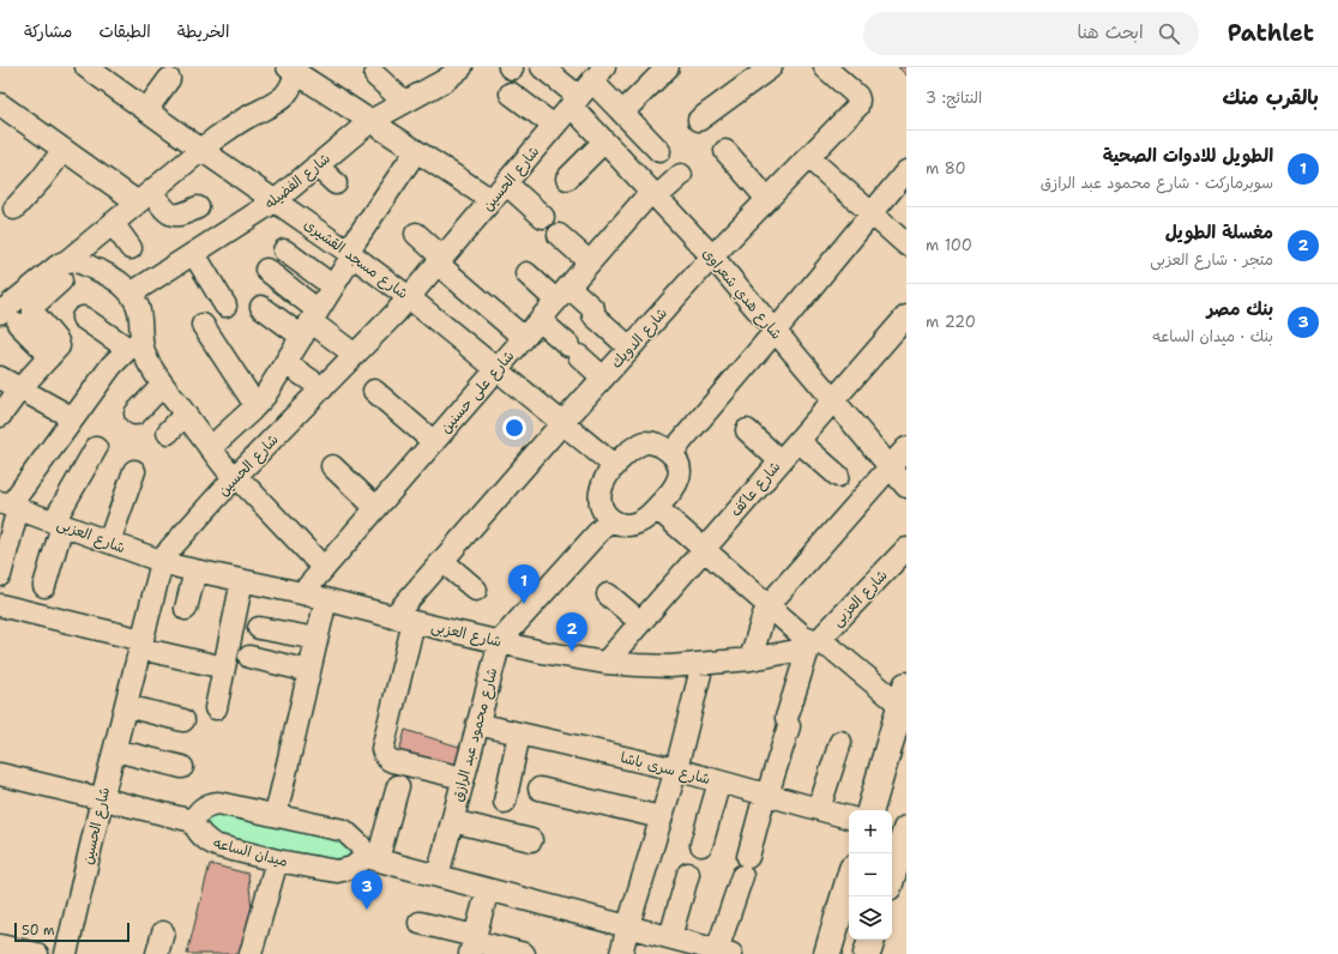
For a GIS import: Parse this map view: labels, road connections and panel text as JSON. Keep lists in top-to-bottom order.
{
  "streets": {
    "street": [
      "شارع الحسين",
      "شارع الفضيله",
      "شارع مسجد القشيرى",
      "شارع هدي شعراوى",
      "شارع الدويك",
      "شارع على حسنين",
      "شارع عاكف",
      "شارع العزبى",
      "شارع محمود عبد الرازق",
      "شارع سرى باشا",
      "ميدان الساعه"
    ]
  },
  "crossings": [
    ["شارع الحسين", "شارع مسجد القشيرى"],
    ["شارع الحسين", "شارع هدي شعراوى"],
    ["شارع الحسين", "شارع العزبى"],
    ["شارع الفضيله", "شارع مسجد القشيرى"],
    ["شارع مسجد القشيرى", "شارع الدويك"],
    ["شارع مسجد القشيرى", "شارع على حسنين"],
    ["شارع مسجد القشيرى", "شارع محمود عبد الرازق"],
    ["شارع هدي شعراوى", "شارع الدويك"],
    ["شارع هدي شعراوى", "شارع على حسنين"],
    ["شارع هدي شعراوى", "شارع عاكف"],
    ["شارع الدويك", "شارع العزبى"],
    ["شارع على حسنين", "شارع العزبى"],
    ["شارع عاكف", "شارع العزبى"],
    ["شارع العزبى", "شارع محمود عبد الرازق"],
    ["شارع محمود عبد الرازق", "شارع سرى باشا"]
  ],
  "scale_bar": "50 m",
  "page": {
    "header": "Pathlet",
    "search": "ابحث هنا",
    "nav": ["الخريطة", "الطبقات", "مشاركة"],
    "heading": ["بالقرب منك", "النتائج: 3"],
    "list": [
      {
        "mark": "1",
        "name": "الطويل للادوات الصحية",
        "note": "سوبرماركت · شارع محمود عبد الرازق",
        "value": "80 m"
      },
      {
        "mark": "2",
        "name": "مغسلة الطويل",
        "note": "متجر · شارع العزبى",
        "value": "100 m"
      },
      {
        "mark": "3",
        "name": "بنك مصر",
        "note": "بنك · ميدان الساعه",
        "value": "220 m"
      }
    ],
    "pins": ["1", "2", "3"],
    "map_buttons": ["+", "−"],
    "scale": "50 m"
  }
}
